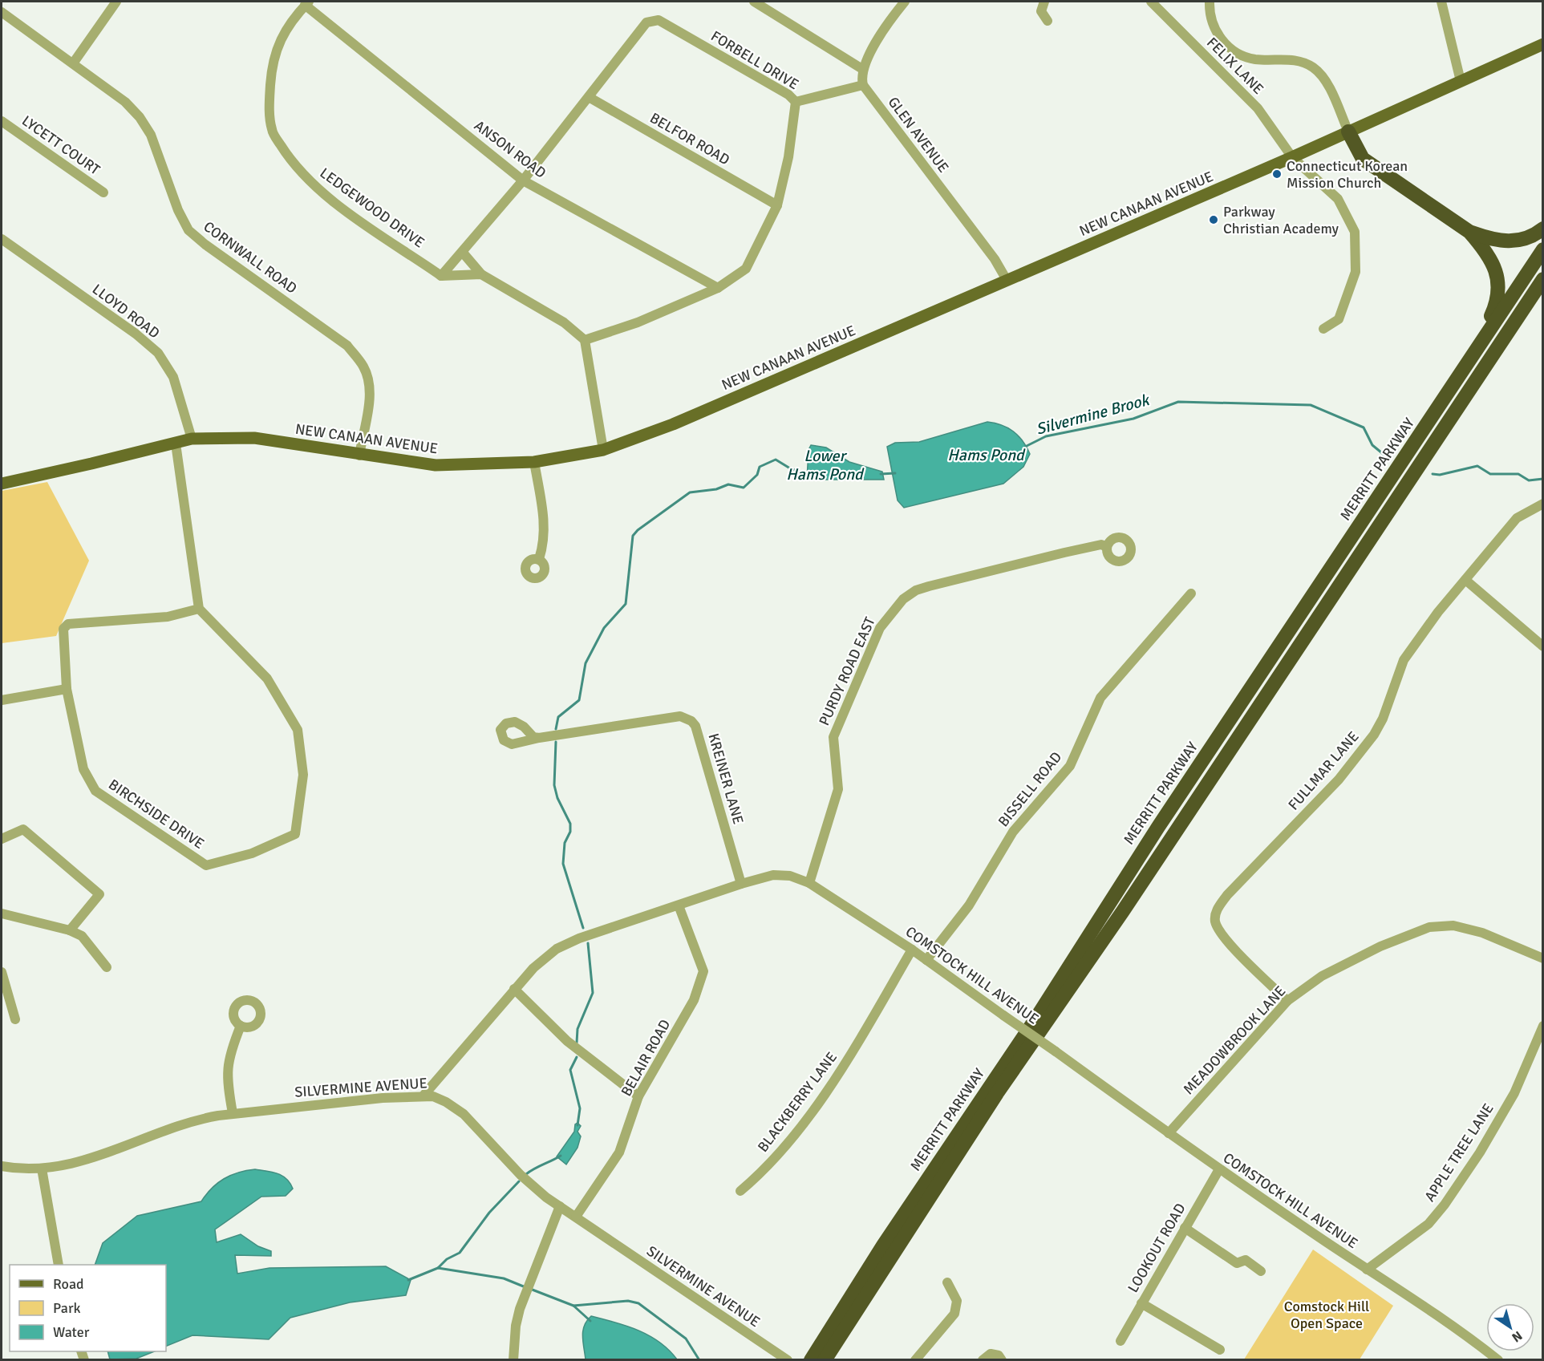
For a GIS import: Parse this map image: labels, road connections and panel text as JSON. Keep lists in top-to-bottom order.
{
  "streets": {
    "highway": ["MERRITT PARKWAY"],
    "main road": ["NEW CANAAN AVENUE"],
    "street": [
      "FORBELL DRIVE",
      "FELIX LANE",
      "GLEN AVENUE",
      "BELFOR ROAD",
      "LYCETT COURT",
      "ANSON ROAD",
      "LEDGEWOOD DRIVE",
      "CORNWALL ROAD",
      "LLOYD ROAD",
      "PURDY ROAD EAST",
      "FULLMAR LANE",
      "KREINER LANE",
      "BISSELL ROAD",
      "BIRCHSIDE DRIVE",
      "COMSTOCK HILL AVENUE",
      "MEADOWBROOK LANE",
      "BELAIR ROAD",
      "SILVERMINE AVENUE",
      "BLACKBERRY LANE",
      "APPLE TREE LANE",
      "LOOKOUT ROAD"
    ]
  },
  "crossings": [
    ["FORBELL DRIVE", "BELFOR ROAD"],
    ["FORBELL DRIVE", "ANSON ROAD"],
    ["FORBELL DRIVE", "LEDGEWOOD DRIVE"],
    ["FELIX LANE", "NEW CANAAN AVENUE"],
    ["GLEN AVENUE", "NEW CANAAN AVENUE"],
    ["ANSON ROAD", "LEDGEWOOD DRIVE"],
    ["NEW CANAAN AVENUE", "CORNWALL ROAD"],
    ["NEW CANAAN AVENUE", "LLOYD ROAD"],
    ["PURDY ROAD EAST", "COMSTOCK HILL AVENUE"],
    ["FULLMAR LANE", "MEADOWBROOK LANE"],
    ["KREINER LANE", "COMSTOCK HILL AVENUE"],
    ["BISSELL ROAD", "COMSTOCK HILL AVENUE"],
    ["COMSTOCK HILL AVENUE", "MEADOWBROOK LANE"],
    ["COMSTOCK HILL AVENUE", "BELAIR ROAD"],
    ["COMSTOCK HILL AVENUE", "SILVERMINE AVENUE"],
    ["COMSTOCK HILL AVENUE", "BLACKBERRY LANE"],
    ["COMSTOCK HILL AVENUE", "APPLE TREE LANE"],
    ["COMSTOCK HILL AVENUE", "LOOKOUT ROAD"],
    ["BELAIR ROAD", "SILVERMINE AVENUE"]
  ],
  "water": ["Silvermine Brook", "Hams Pond", "Lower Hams Pond"],
  "parks": ["Comstock Hill Open Space"],
  "places": ["Connecticut Korean Mission Church", "Parkway Christian Academy"],
  "legend": ["Road", "Park", "Water"],
  "north": "bottom right"
}
